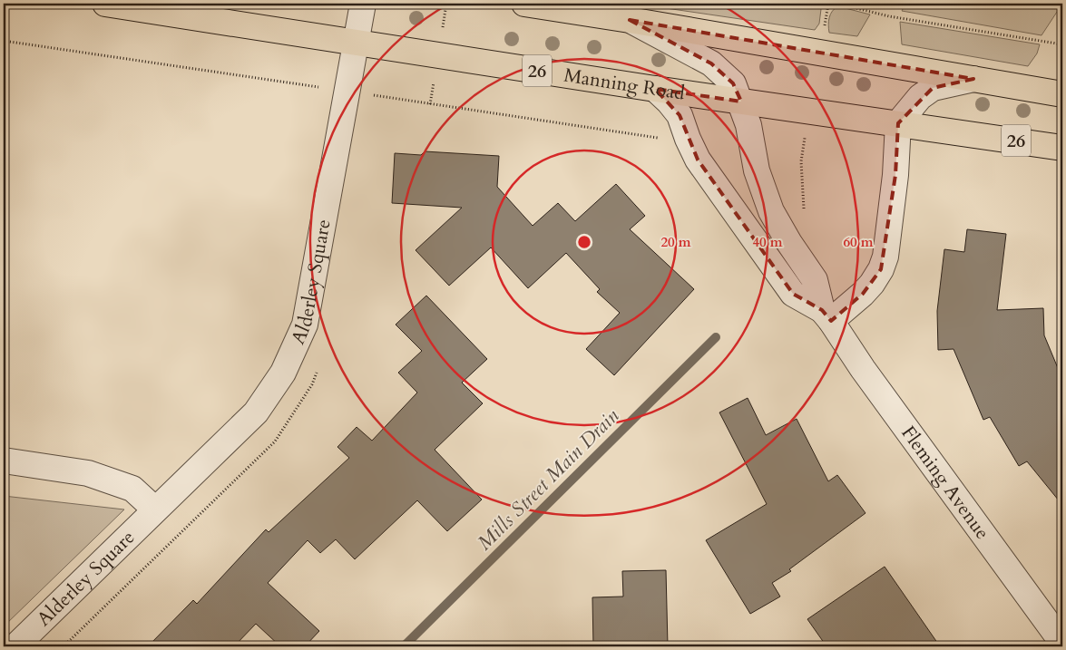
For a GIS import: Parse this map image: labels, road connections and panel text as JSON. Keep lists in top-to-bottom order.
{
  "streets": {
    "main road": ["26", "Manning Road"],
    "street": ["Alderley Square", "Fleming Avenue"]
  },
  "crossings": [
    ["Manning Road", "Alderley Square"],
    ["Manning Road", "Fleming Avenue"]
  ],
  "water": ["Mills Street Main Drain"],
  "rings": ["20 m", "40 m", "60 m"]
}
